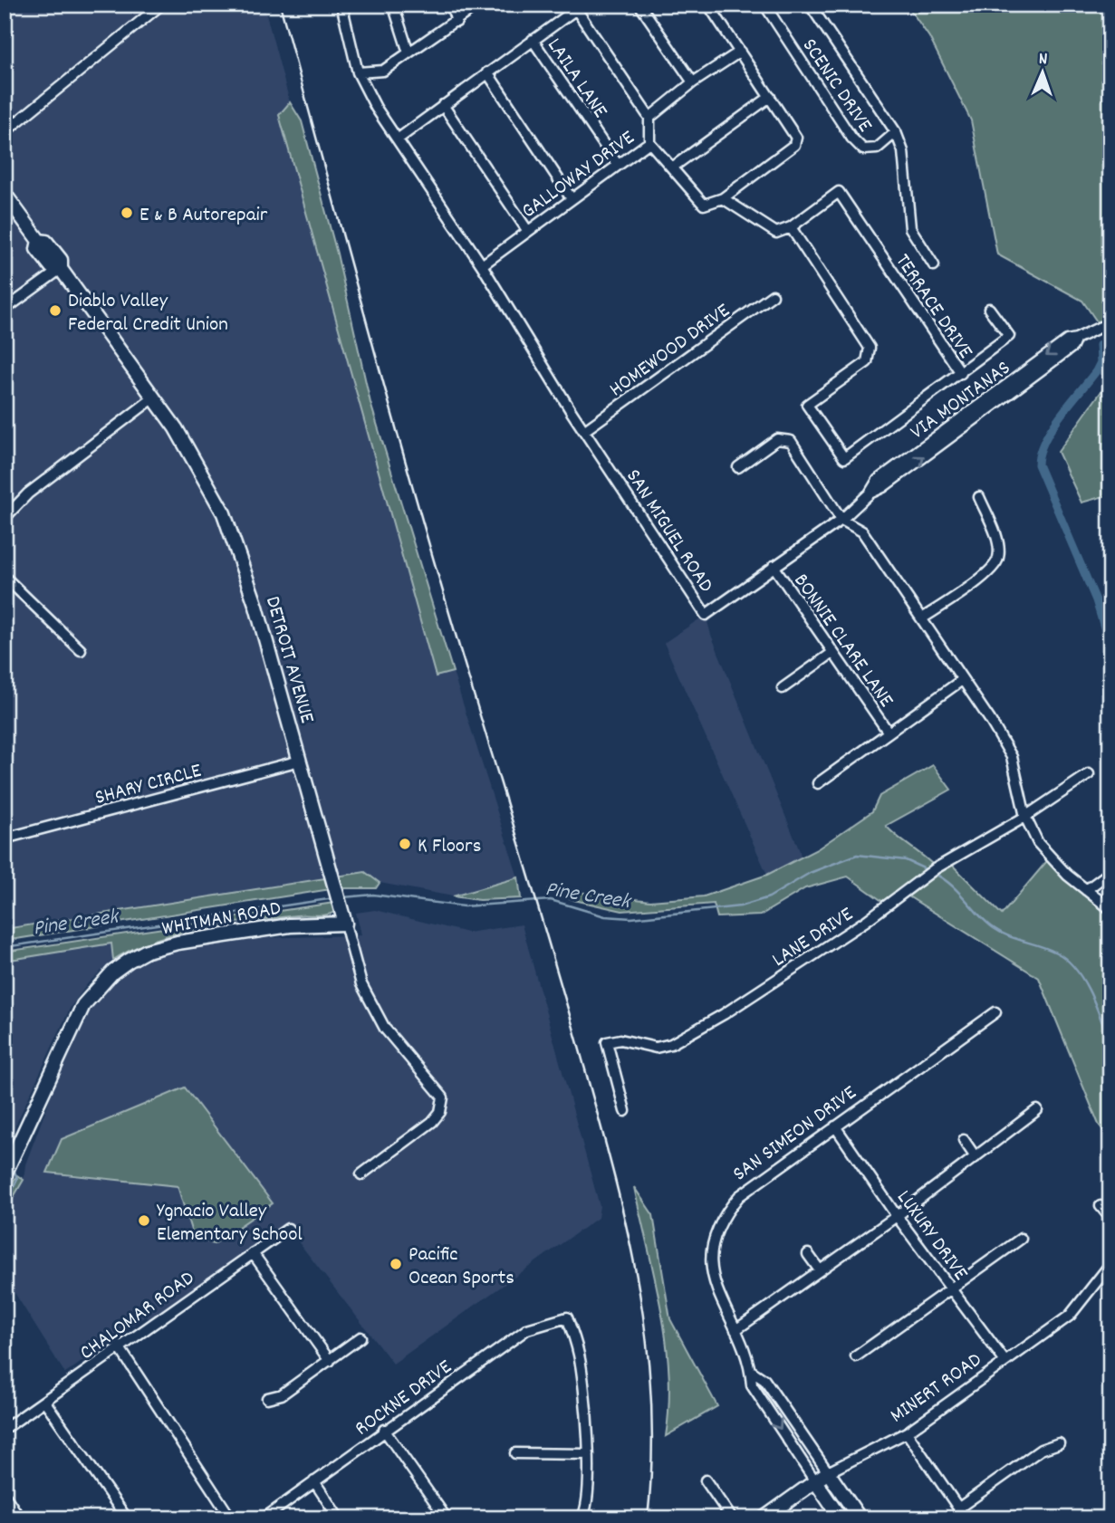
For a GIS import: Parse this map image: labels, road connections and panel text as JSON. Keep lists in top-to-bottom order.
{
  "streets": {
    "street": [
      "LAILA LANE",
      "SCENIC DRIVE",
      "GALLOWAY DRIVE",
      "TERRACE DRIVE",
      "HOMEWOOD DRIVE",
      "VIA MONTANAS",
      "SAN MIGUEL ROAD",
      "BONNIE CLARE LANE",
      "DETROIT AVENUE",
      "SHARY CIRCLE",
      "WHITMAN ROAD",
      "LANE DRIVE",
      "SAN SIMEON DRIVE",
      "LUXURY DRIVE",
      "CHALOMAR ROAD",
      "MINERT ROAD",
      "ROCKNE DRIVE"
    ]
  },
  "crossings": [
    ["LAILA LANE", "GALLOWAY DRIVE"],
    ["GALLOWAY DRIVE", "SAN MIGUEL ROAD"],
    ["HOMEWOOD DRIVE", "SAN MIGUEL ROAD"],
    ["VIA MONTANAS", "SAN MIGUEL ROAD"],
    ["SAN MIGUEL ROAD", "BONNIE CLARE LANE"],
    ["DETROIT AVENUE", "SHARY CIRCLE"],
    ["DETROIT AVENUE", "WHITMAN ROAD"],
    ["SAN SIMEON DRIVE", "LUXURY DRIVE"],
    ["SAN SIMEON DRIVE", "MINERT ROAD"],
    ["LUXURY DRIVE", "MINERT ROAD"]
  ],
  "water": ["Pine Creek"],
  "places": [
    "E & B Autorepair",
    "Diablo Valley Federal Credit Union",
    "K Floors",
    "Ygnacio Valley Elementary School",
    "Pacific Ocean Sports"
  ],
  "north": "top"
}
